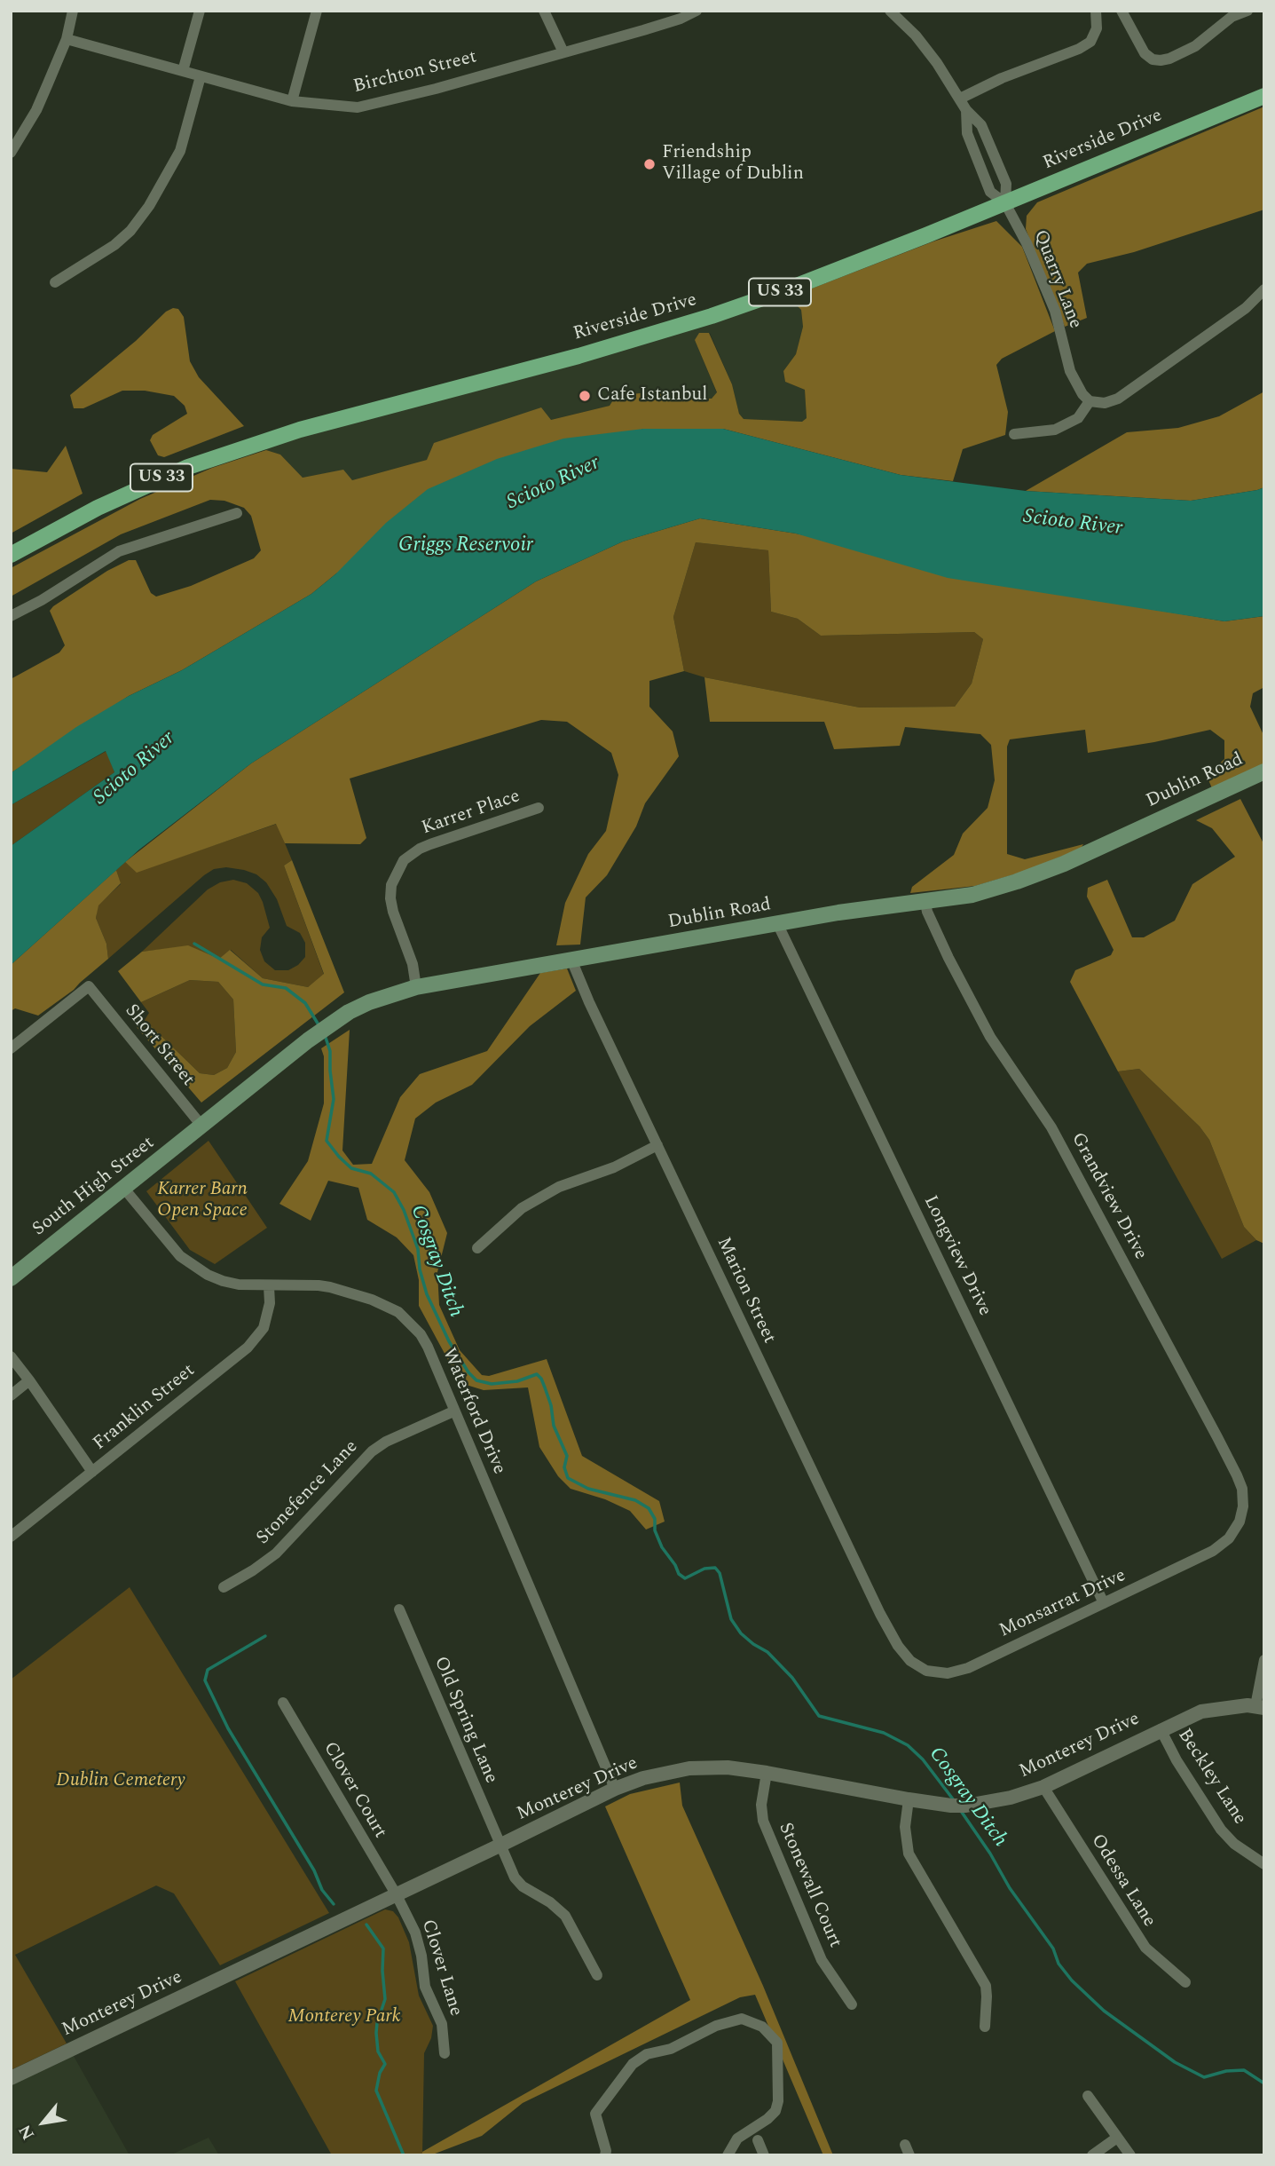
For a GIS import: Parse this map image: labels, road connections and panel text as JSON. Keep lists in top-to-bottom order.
{
  "streets": {
    "main road": [
      "Riverside Drive",
      "US 33",
      "Dublin Road",
      "South High Street"
    ],
    "street": [
      "Birchton Street",
      "Quarry Lane",
      "Karrer Place",
      "Short Street",
      "Grandview Drive",
      "Longview Drive",
      "Marion Street",
      "Franklin Street",
      "Waterford Drive",
      "Stonefence Lane",
      "Monsarrat Drive",
      "Old Spring Lane",
      "Monterey Drive",
      "Beckley Lane",
      "Clover Court",
      "Odessa Lane",
      "Stonewall Court",
      "Clover Lane"
    ]
  },
  "crossings": [
    ["Riverside Drive", "Quarry Lane"],
    ["Dublin Road", "Karrer Place"],
    ["Dublin Road", "Short Street"],
    ["Dublin Road", "South High Street"],
    ["Dublin Road", "Grandview Drive"],
    ["Dublin Road", "Longview Drive"],
    ["Dublin Road", "Marion Street"],
    ["Short Street", "South High Street"],
    ["South High Street", "Waterford Drive"],
    ["Grandview Drive", "Monsarrat Drive"],
    ["Longview Drive", "Monsarrat Drive"],
    ["Marion Street", "Monsarrat Drive"],
    ["Franklin Street", "Waterford Drive"],
    ["Waterford Drive", "Stonefence Lane"],
    ["Waterford Drive", "Monterey Drive"],
    ["Old Spring Lane", "Monterey Drive"],
    ["Monterey Drive", "Beckley Lane"],
    ["Monterey Drive", "Clover Court"],
    ["Monterey Drive", "Odessa Lane"],
    ["Monterey Drive", "Stonewall Court"],
    ["Monterey Drive", "Clover Lane"],
    ["Clover Court", "Clover Lane"]
  ],
  "water": ["Scioto River", "Griggs Reservoir", "Cosgray Ditch"],
  "parks": ["Karrer Barn Open Space", "Dublin Cemetery", "Monterey Park"],
  "places": ["Friendship Village of Dublin", "Cafe Istanbul"],
  "north": "bottom left"
}
